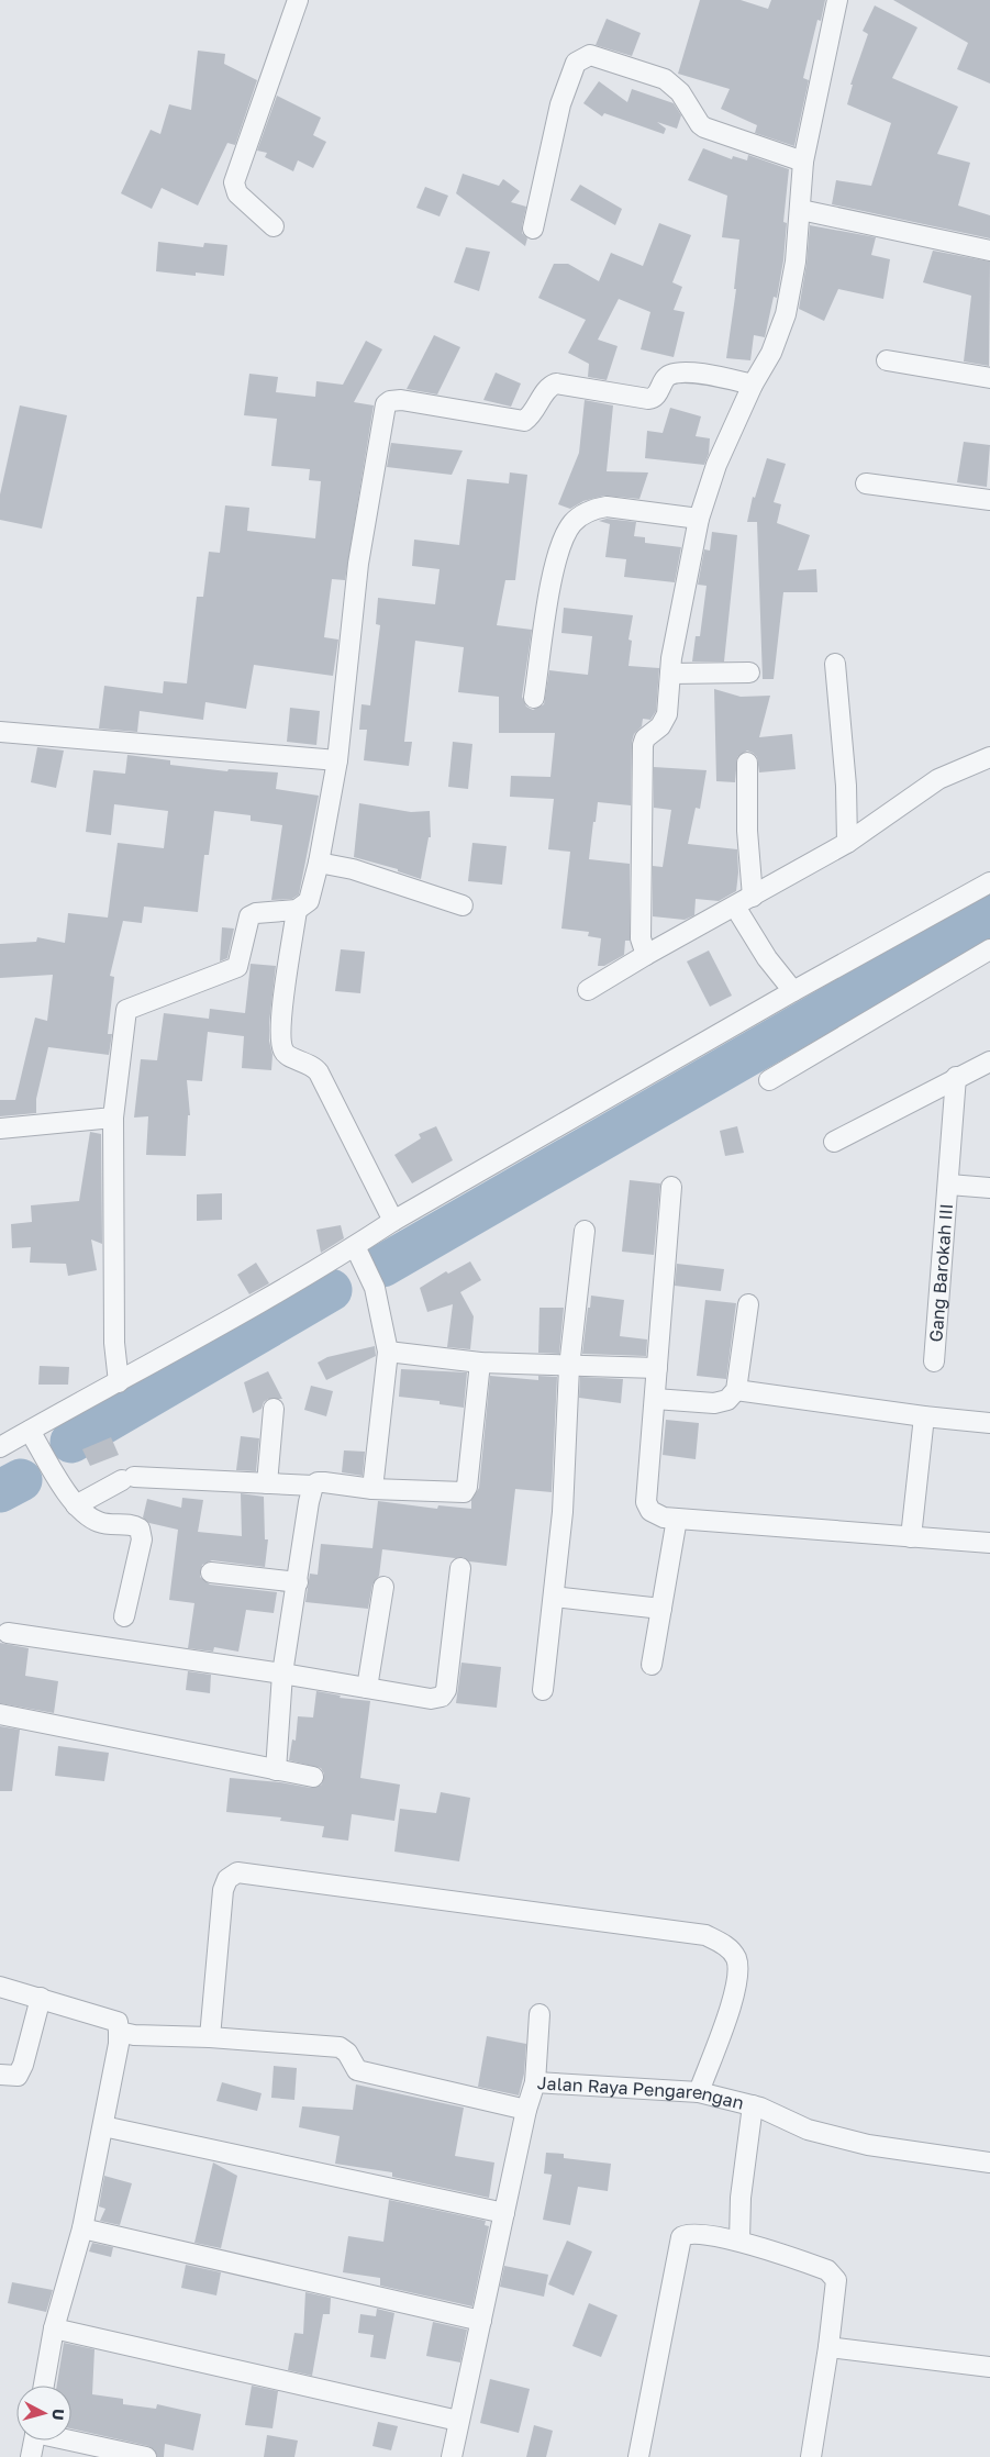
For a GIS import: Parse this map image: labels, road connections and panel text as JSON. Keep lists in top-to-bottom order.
{
  "streets": {
    "street": ["Gang Barokah III", "Jalan Raya Pengarengan"]
  },
  "north": "right"
}
